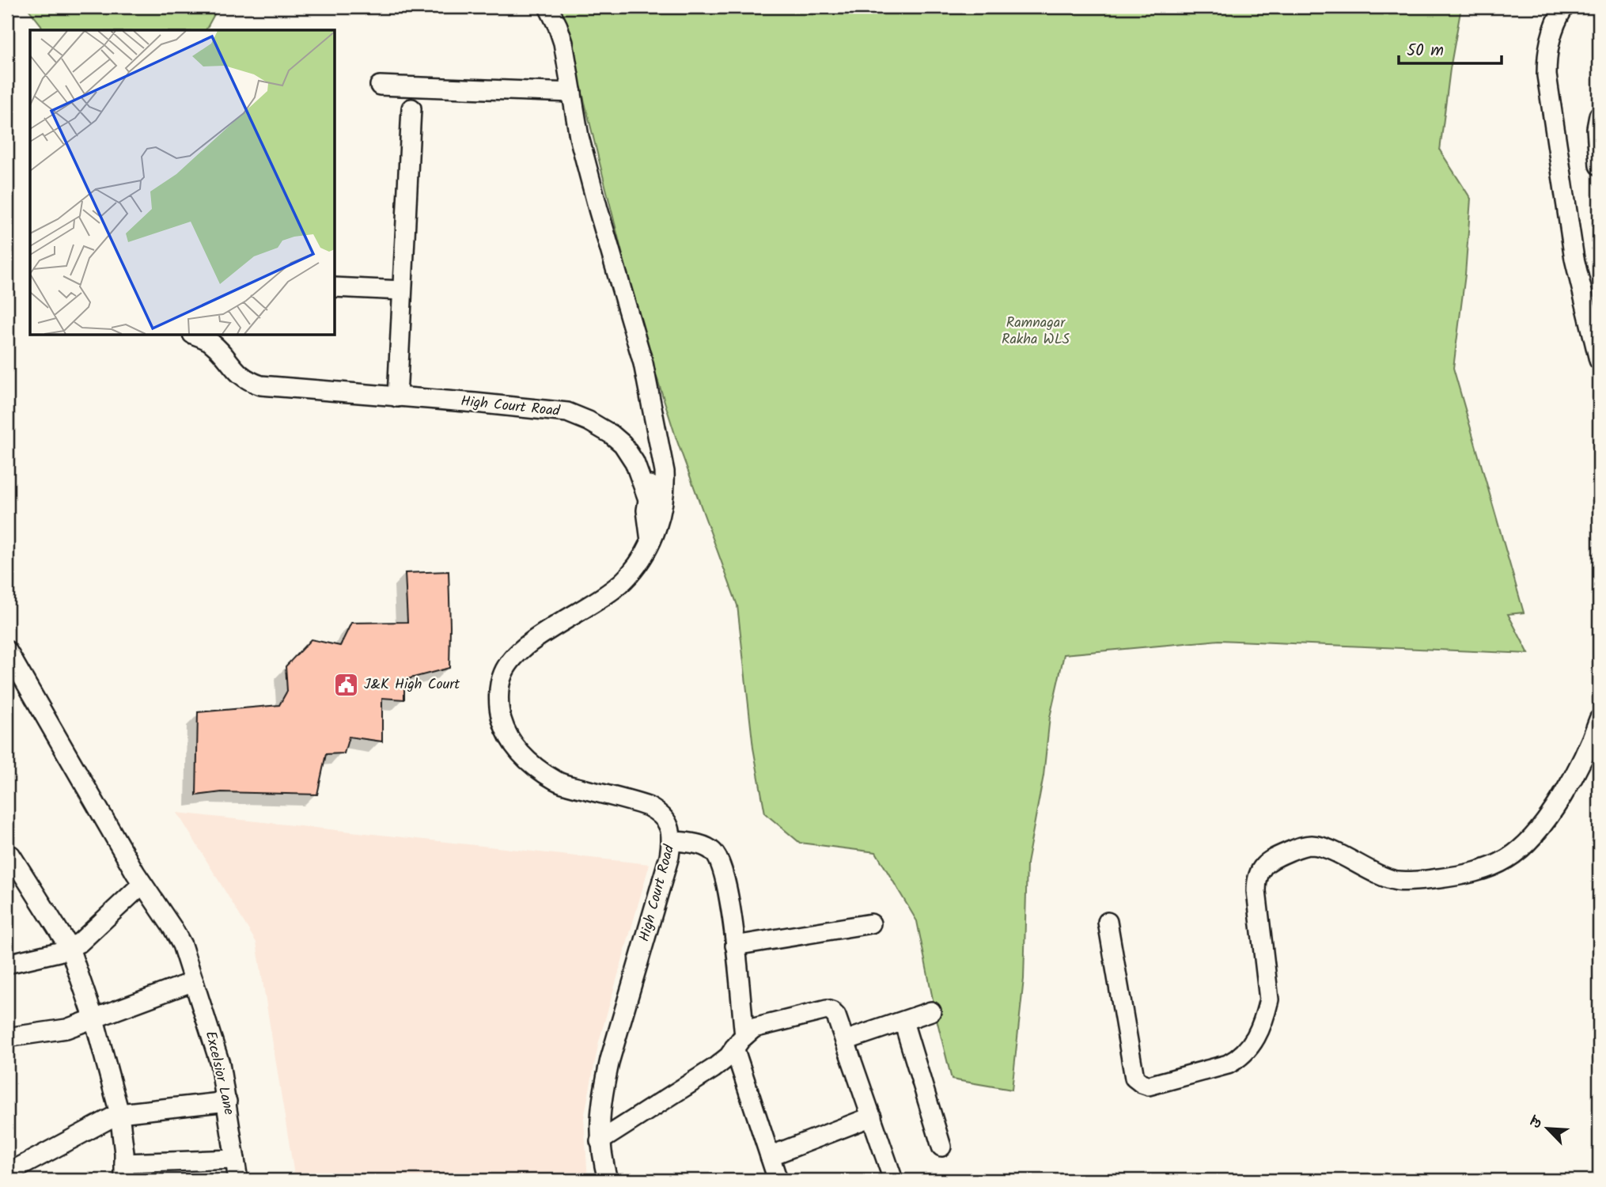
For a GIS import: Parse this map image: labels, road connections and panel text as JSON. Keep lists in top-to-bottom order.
{
  "streets": {
    "street": ["High Court Road", "Excelsior Lane"]
  },
  "parks": ["Ramnagar Rakha WLS"],
  "places": {
    "public building": ["J&K High Court"]
  },
  "scale_bar": "50 m",
  "north": "top left"
}
